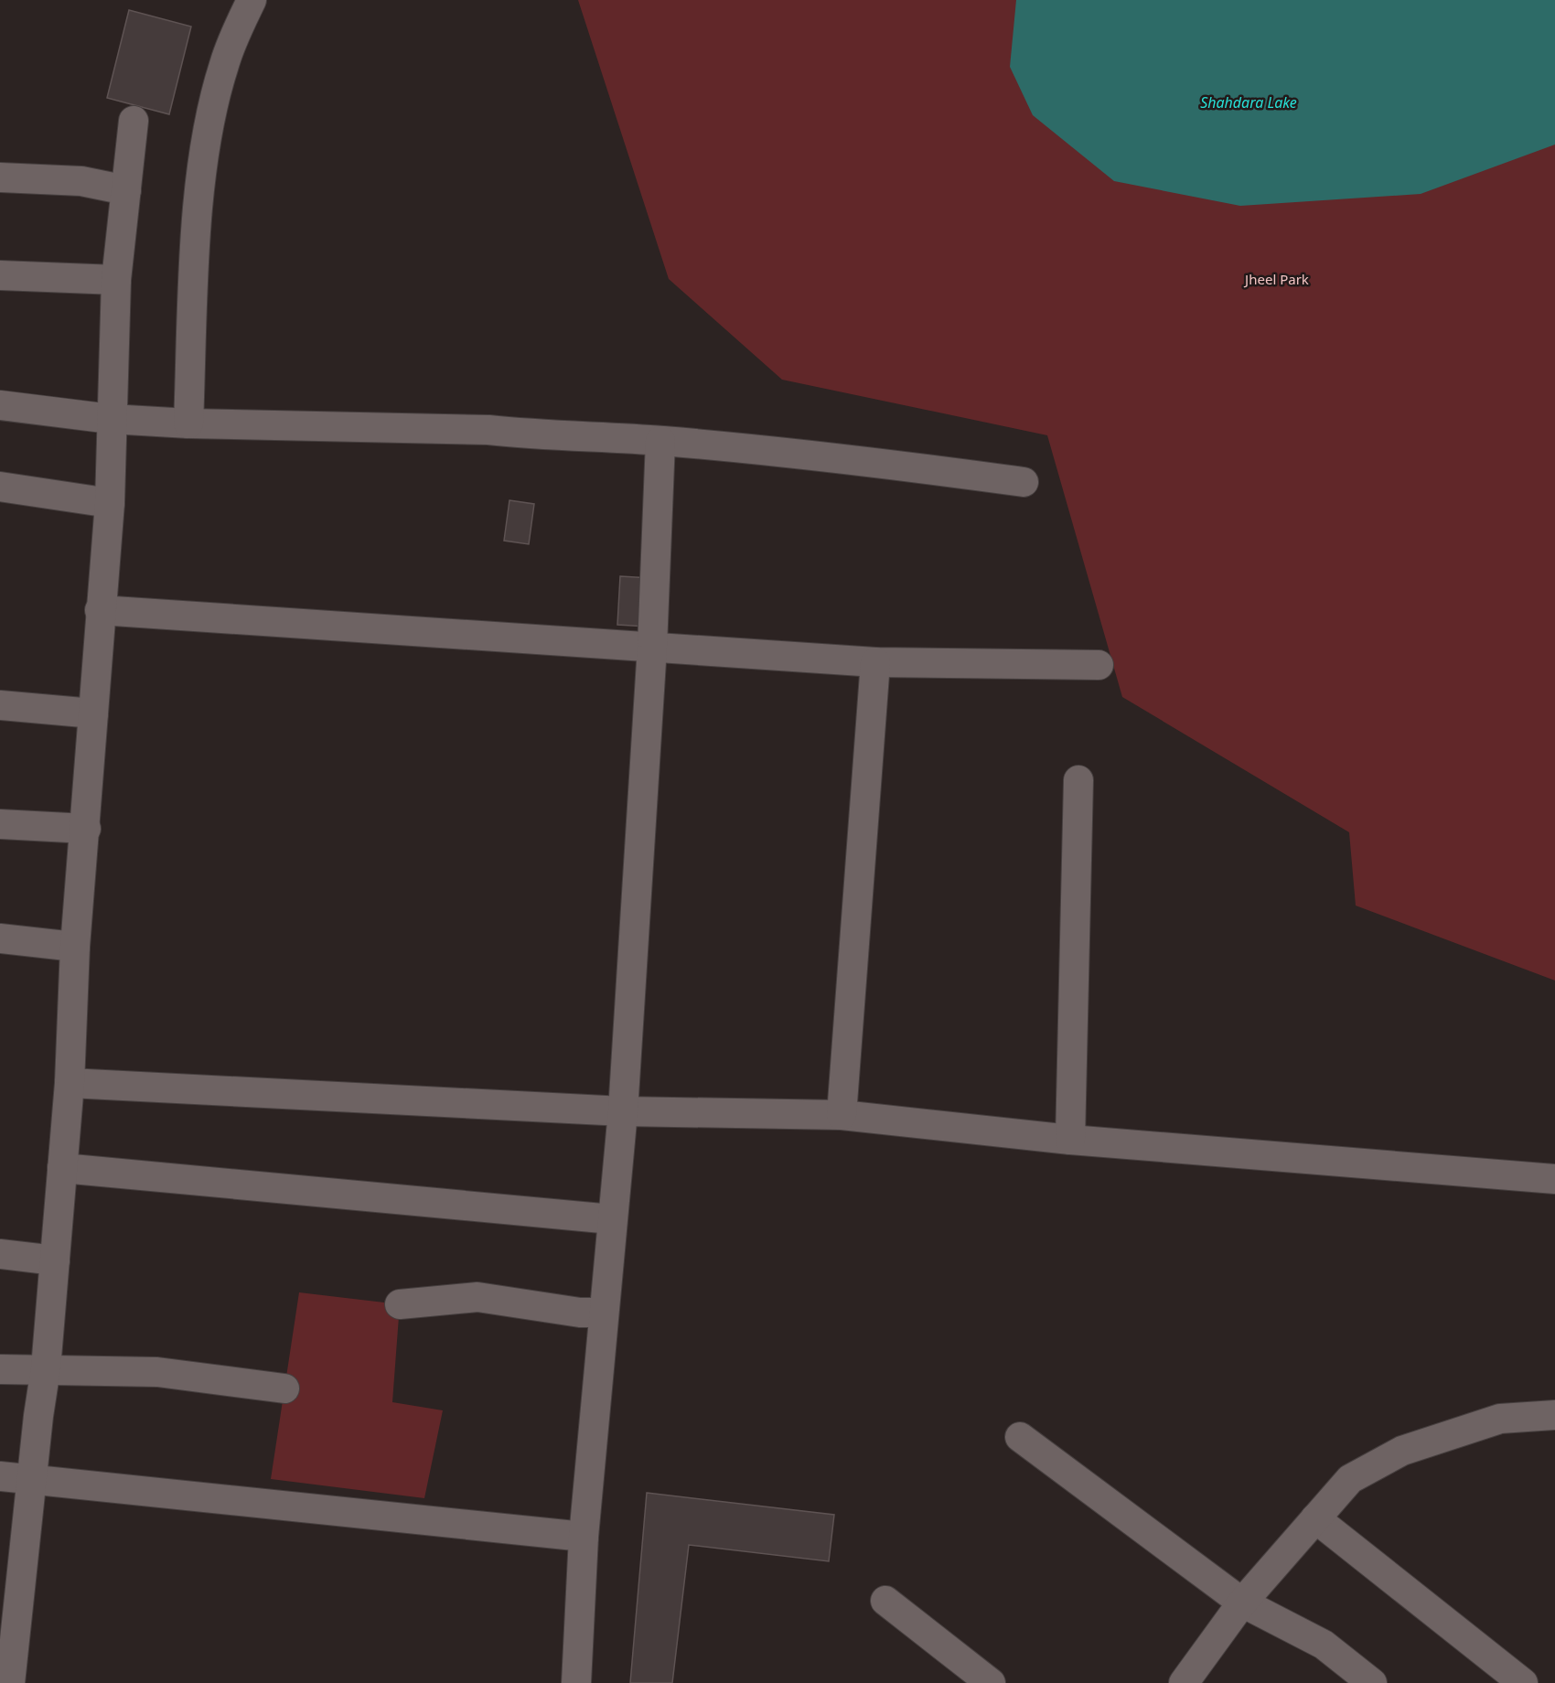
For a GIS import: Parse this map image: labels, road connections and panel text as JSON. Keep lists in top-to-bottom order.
{
  "water": ["Shahdara Lake"],
  "parks": ["Jheel Park"]
}
